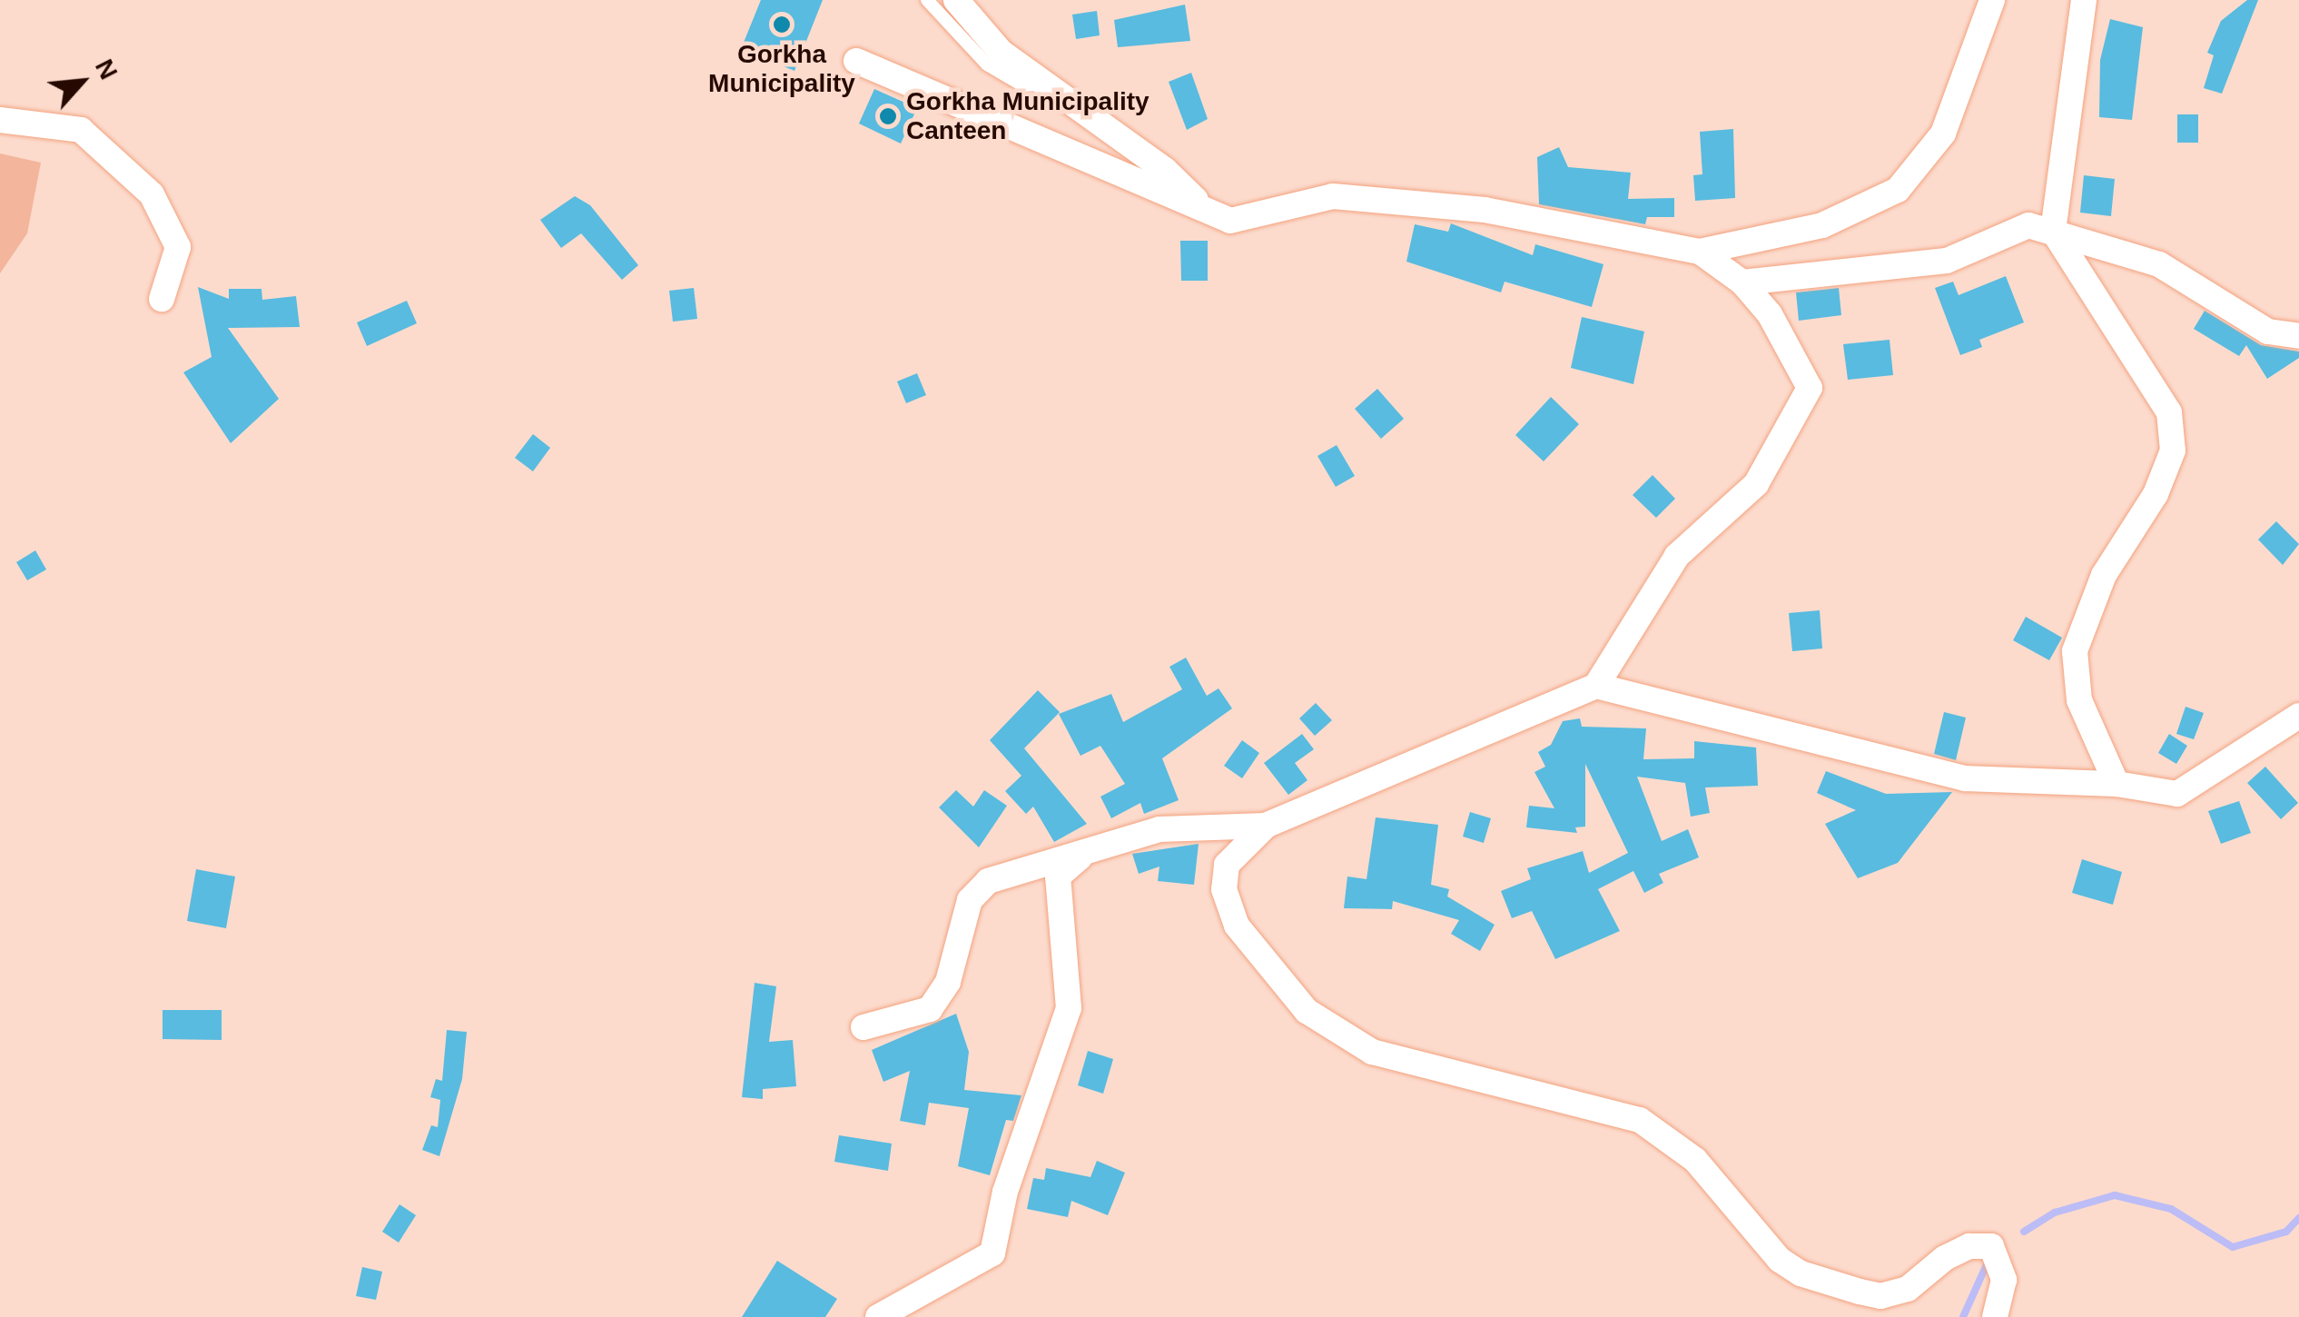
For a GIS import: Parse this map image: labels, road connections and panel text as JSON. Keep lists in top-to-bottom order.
{
  "places": ["Gorkha Municipality", "Gorkha Municipality Canteen"],
  "north": "top right"
}
